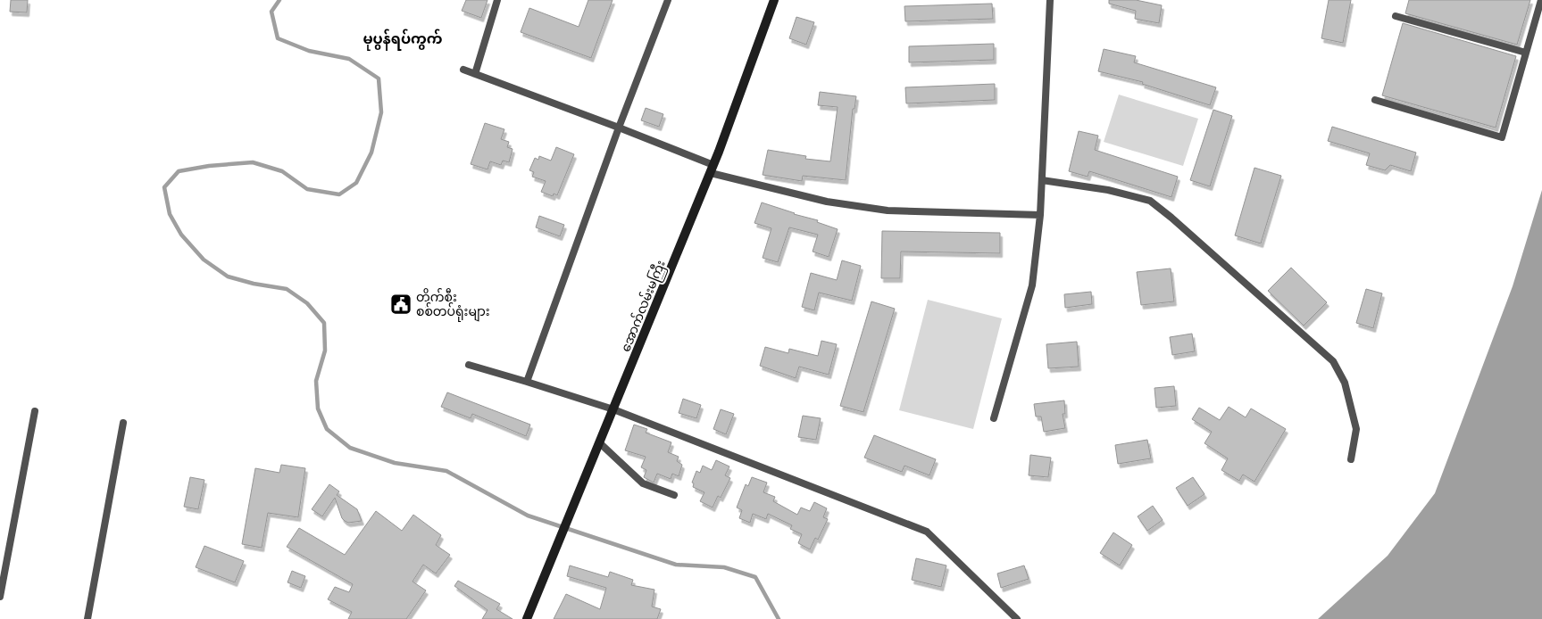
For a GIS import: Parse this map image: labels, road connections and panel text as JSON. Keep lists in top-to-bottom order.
{
  "streets": {
    "main road": ["အောက်လမ်းမကြီး"]
  },
  "districts": ["မုပွန်ရပ်ကွက်"],
  "places": {
    "public building": ["တိုက်စီး စစ်တပ်ရုံးများ"]
  }
}
